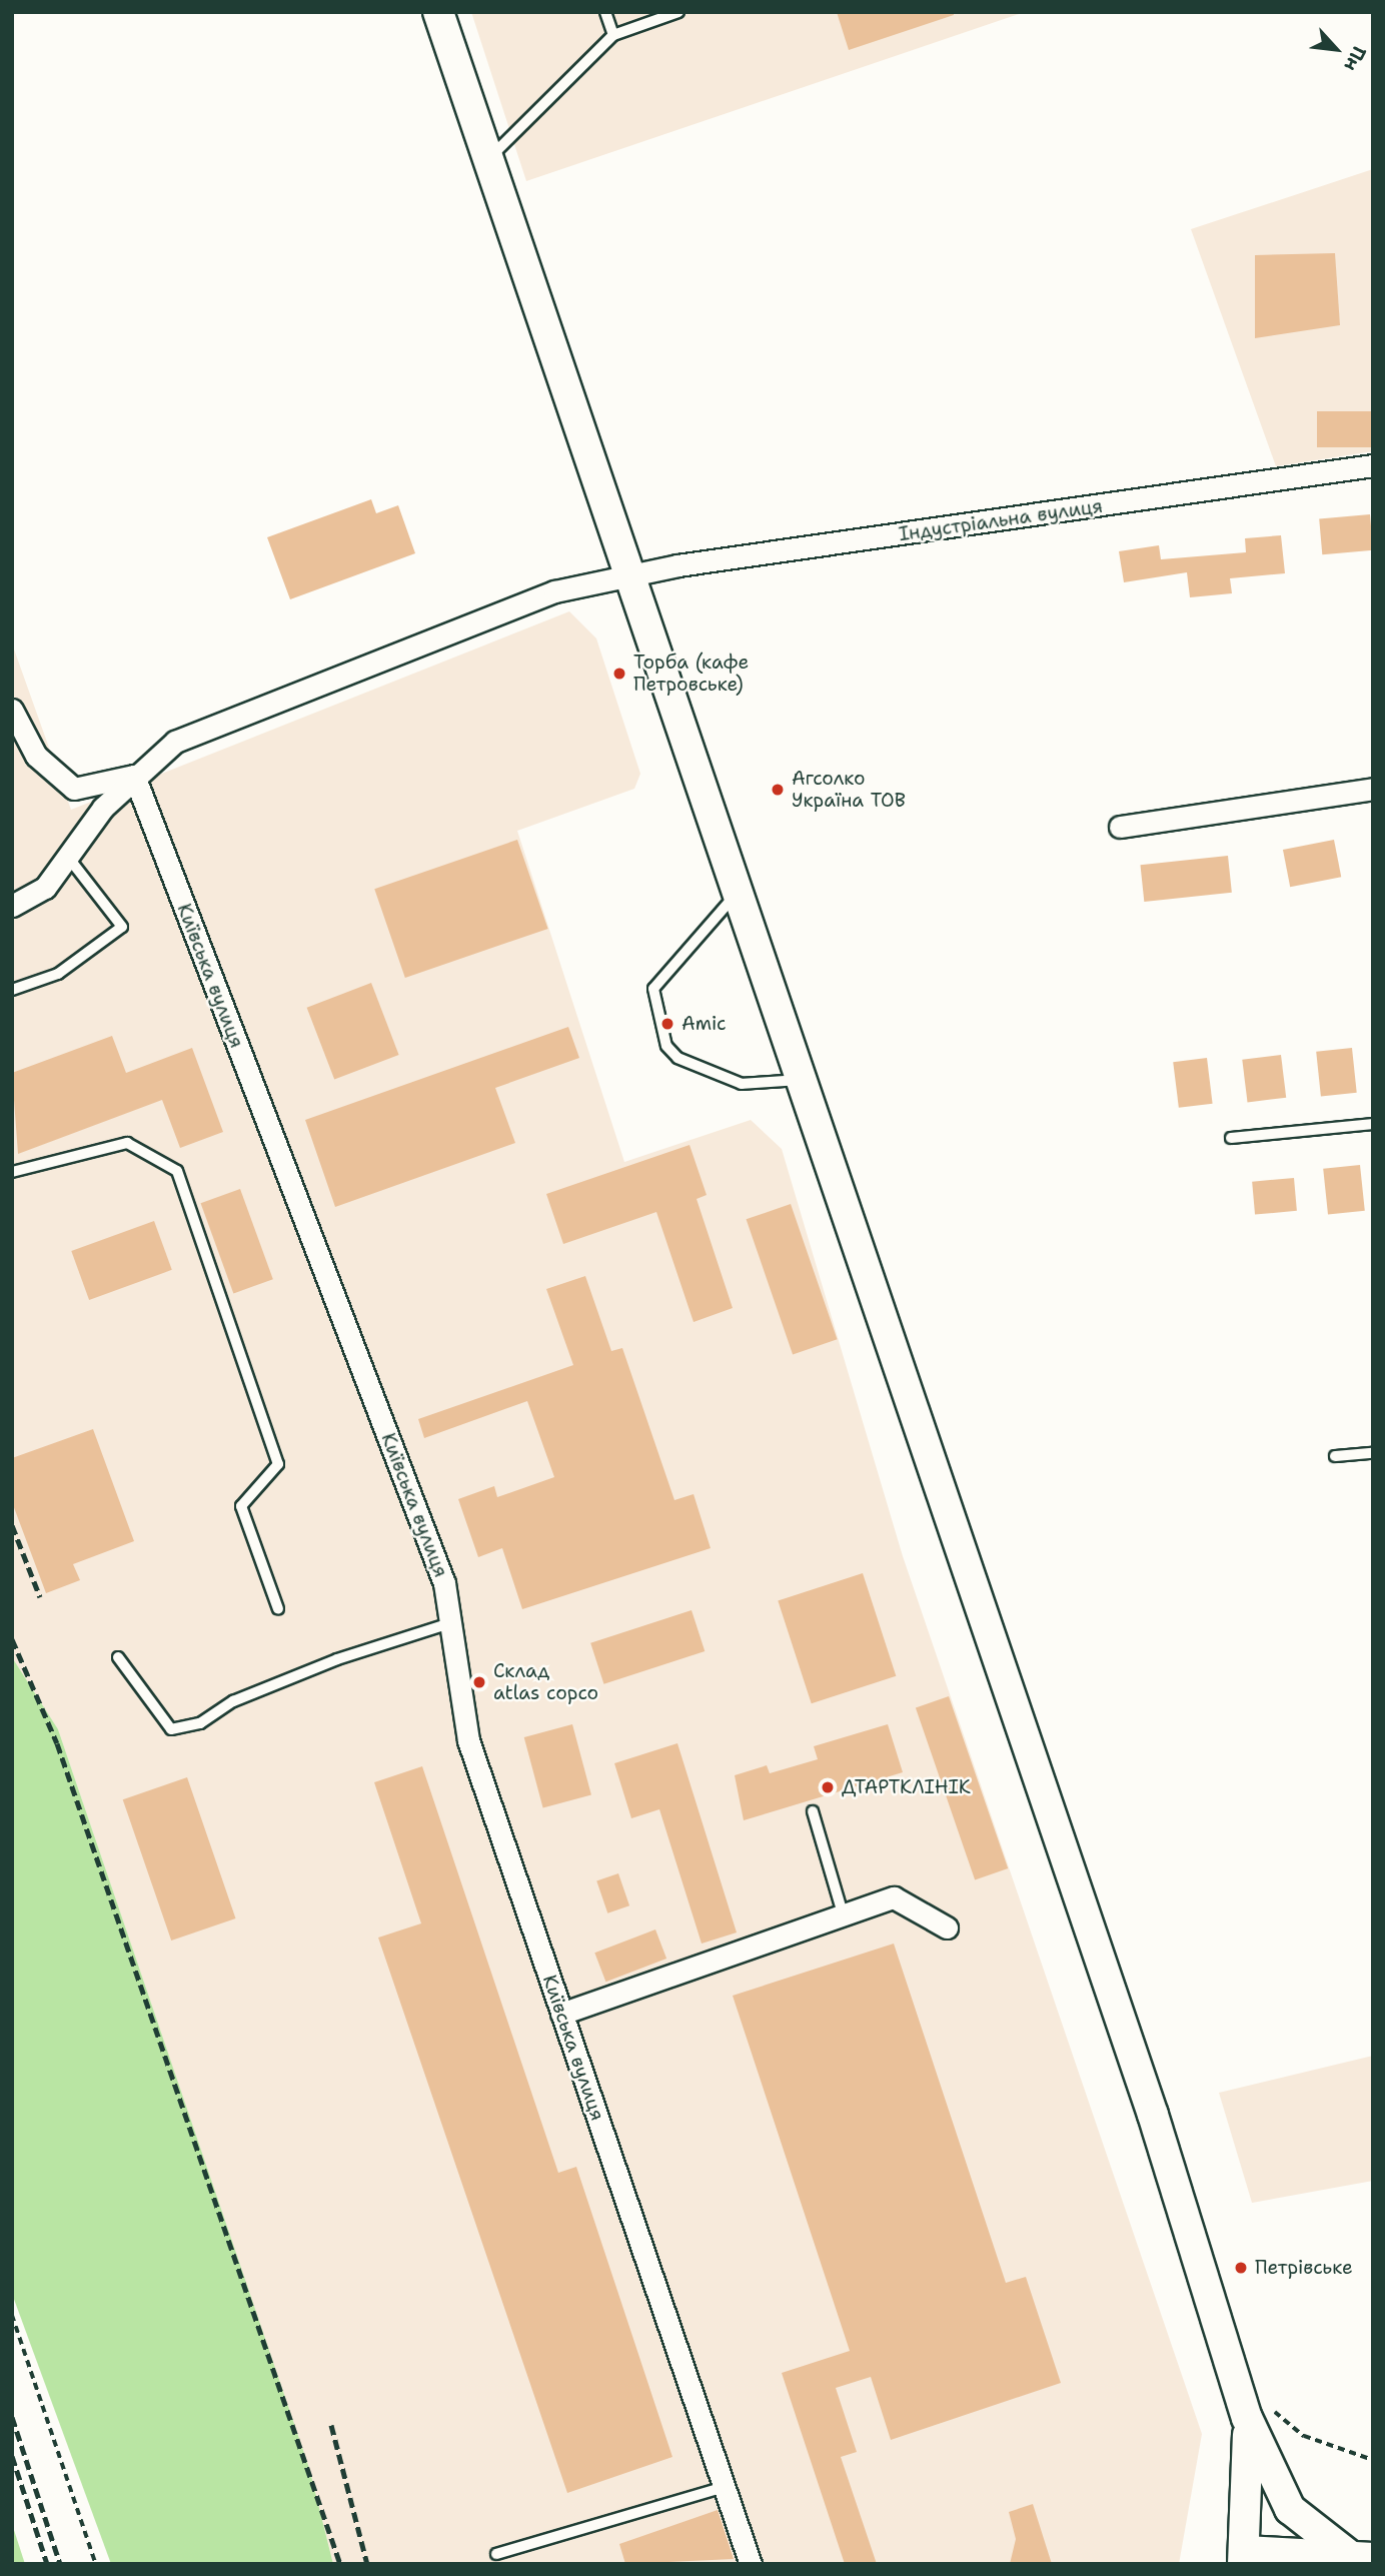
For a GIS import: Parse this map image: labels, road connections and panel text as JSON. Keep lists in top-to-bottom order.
{
  "streets": {
    "street": ["Індустріальна вулиця", "Київська вулиця"]
  },
  "crossings": [
    ["Індустріальна вулиця", "Київська вулиця"]
  ],
  "places": [
    "Торба (кафе Петровське)",
    "Агсолко Україна ТОВ",
    "Amic",
    "Склад atlas copco",
    "ДТАРТКЛІНІК",
    "Петрівське"
  ],
  "north": "bottom right"
}
